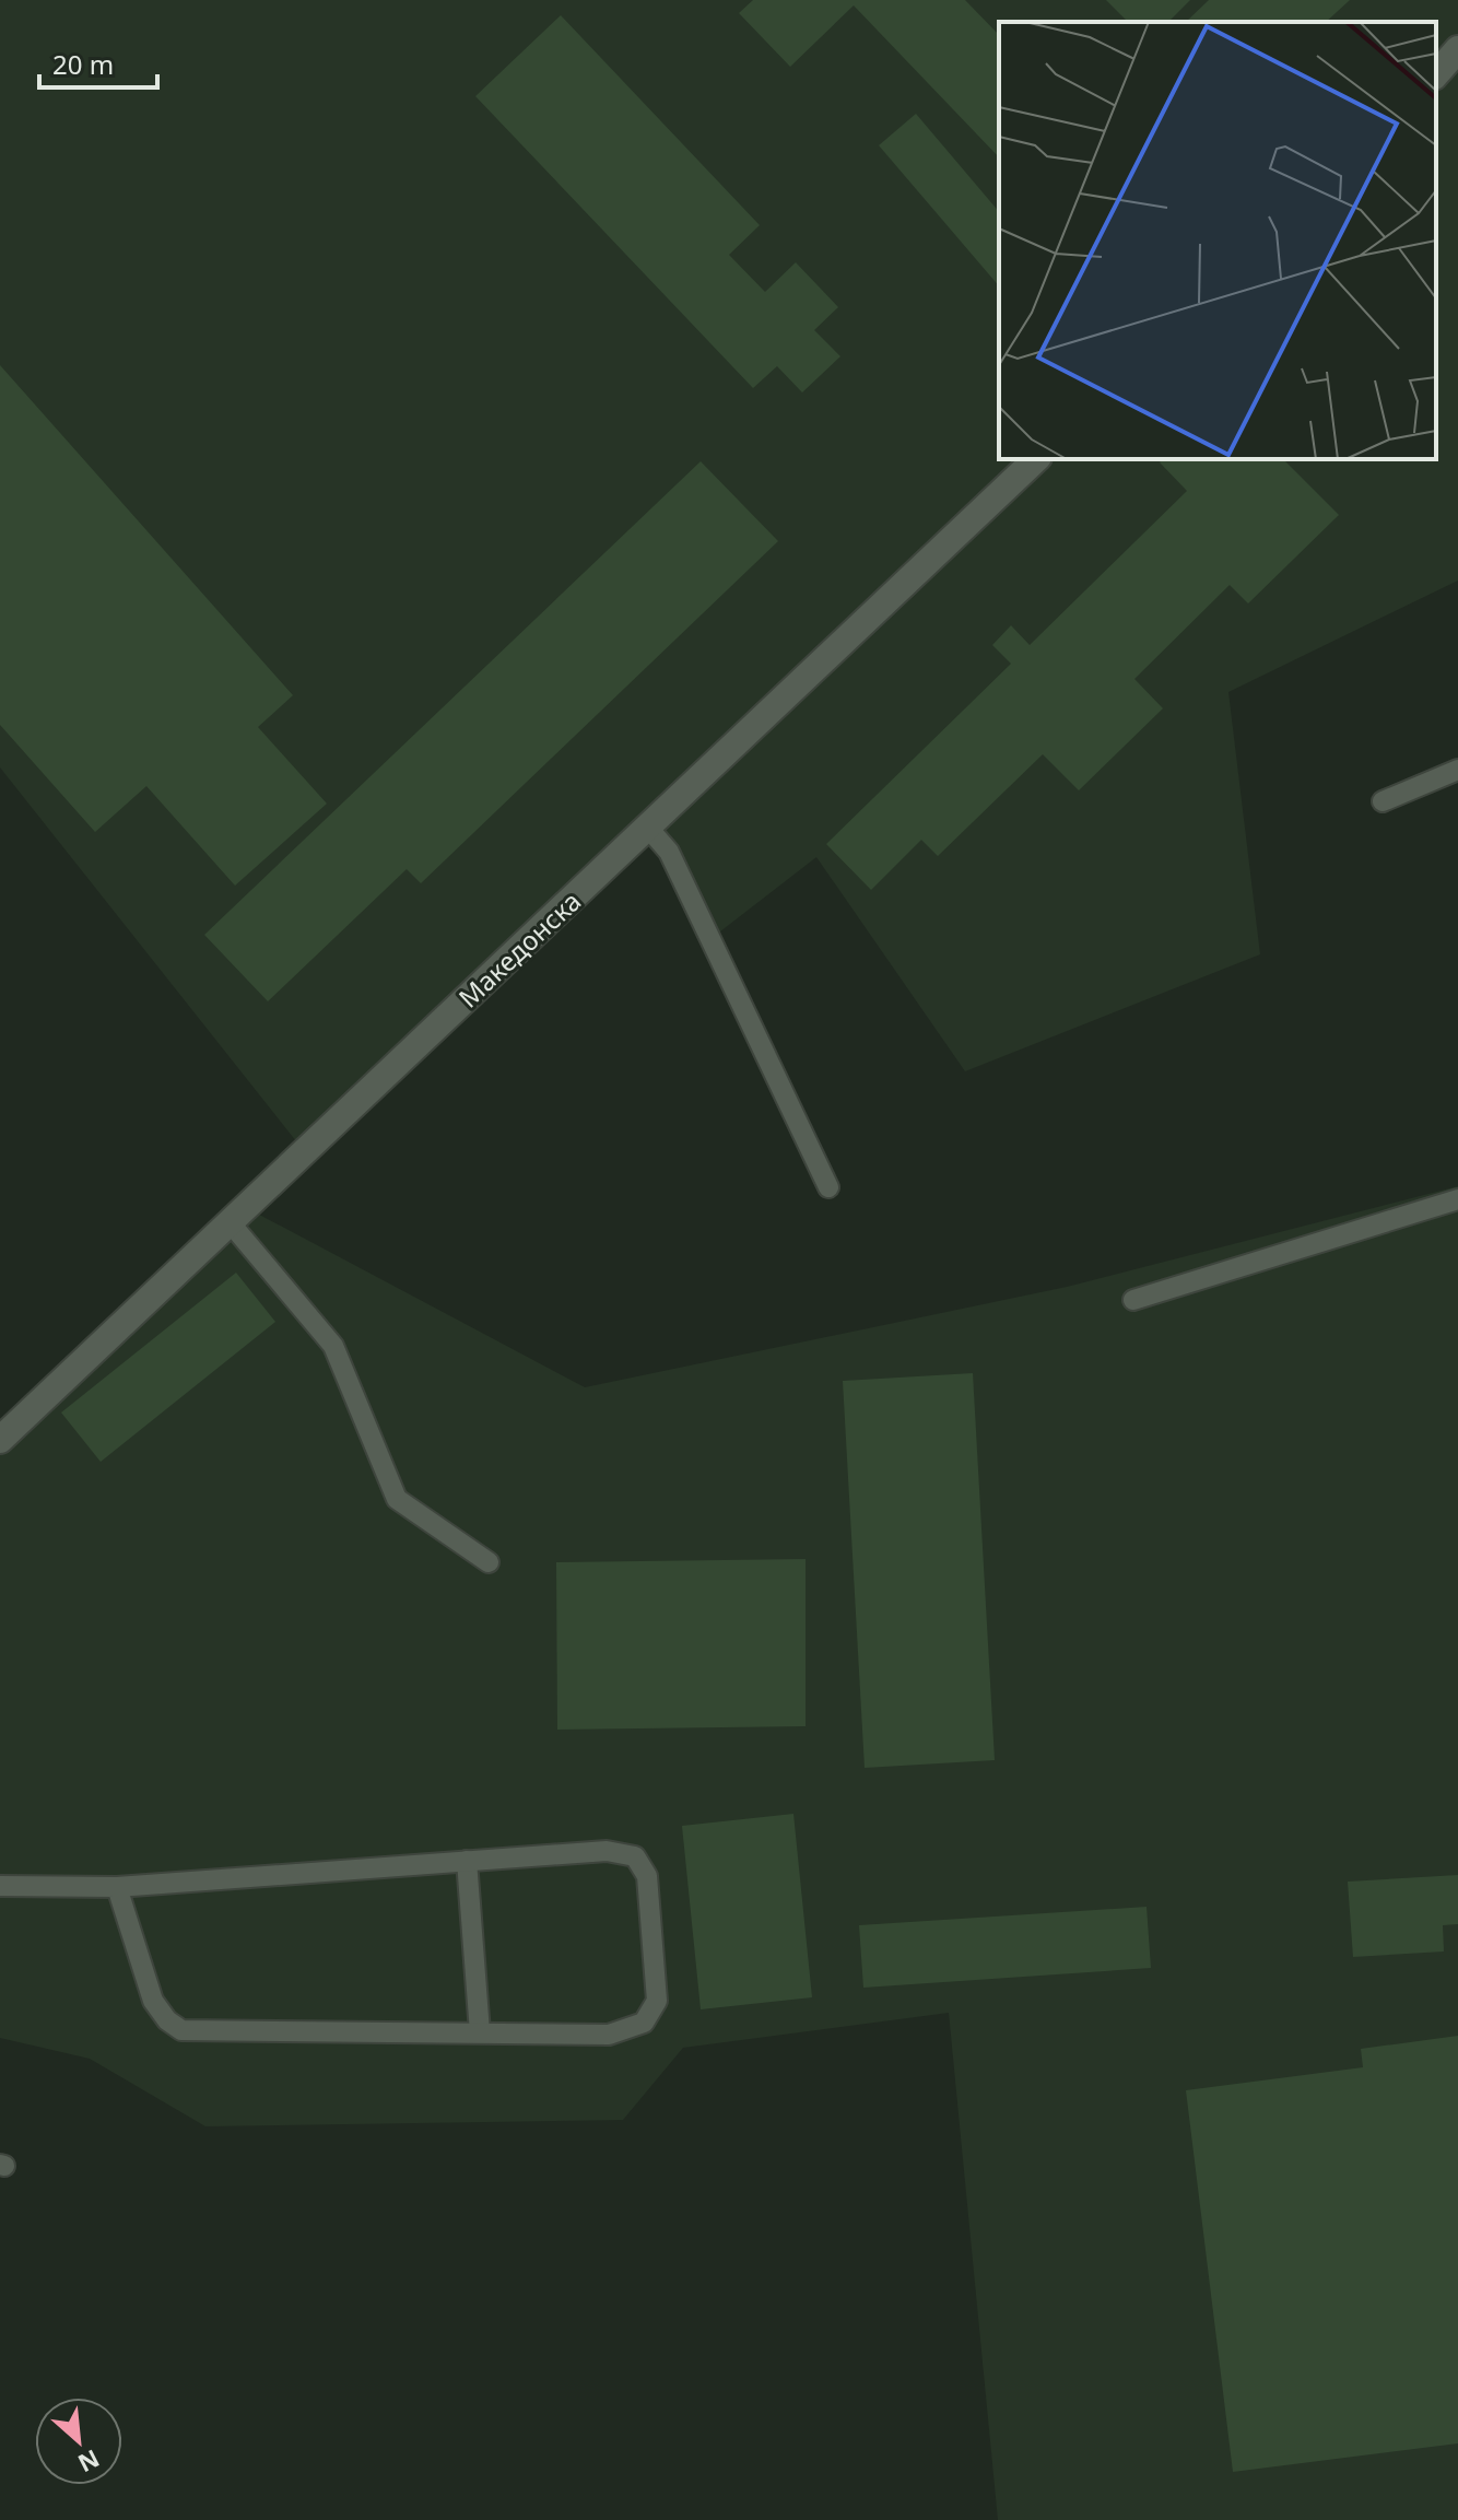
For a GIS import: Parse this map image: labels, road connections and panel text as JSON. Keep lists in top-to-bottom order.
{
  "streets": {
    "street": ["Македонска"]
  },
  "scale_bar": "20 m",
  "north": "bottom right"
}
